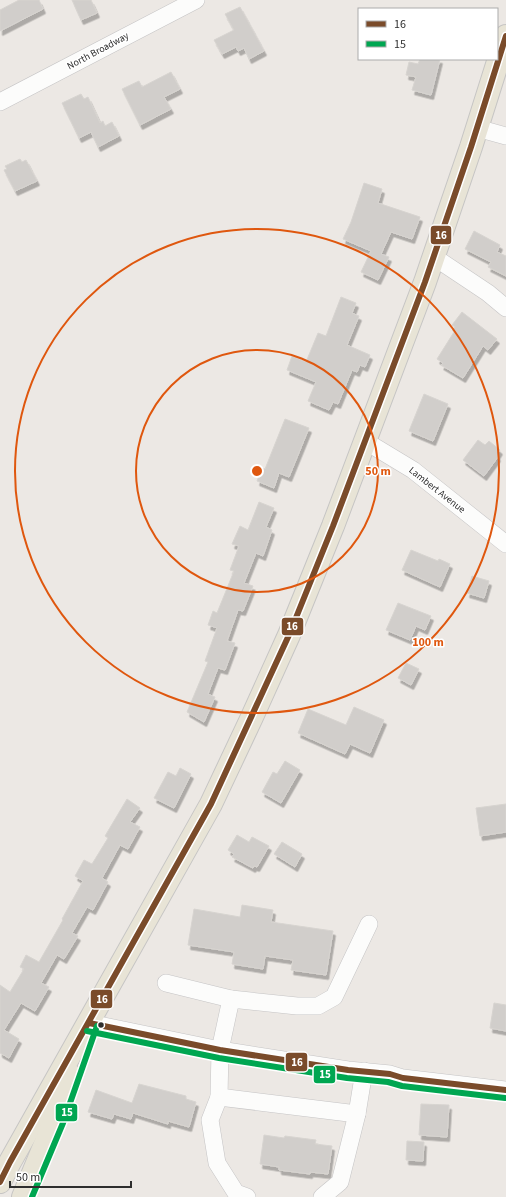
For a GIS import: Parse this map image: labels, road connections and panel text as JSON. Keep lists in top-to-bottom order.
{
  "streets": {
    "street": ["North Broadway", "Lambert Avenue"]
  },
  "lines": ["transit line 16", "transit line 15"],
  "legend": ["16", "15"],
  "scale_bar": "50 m",
  "rings": ["50 m", "100 m"]
}
